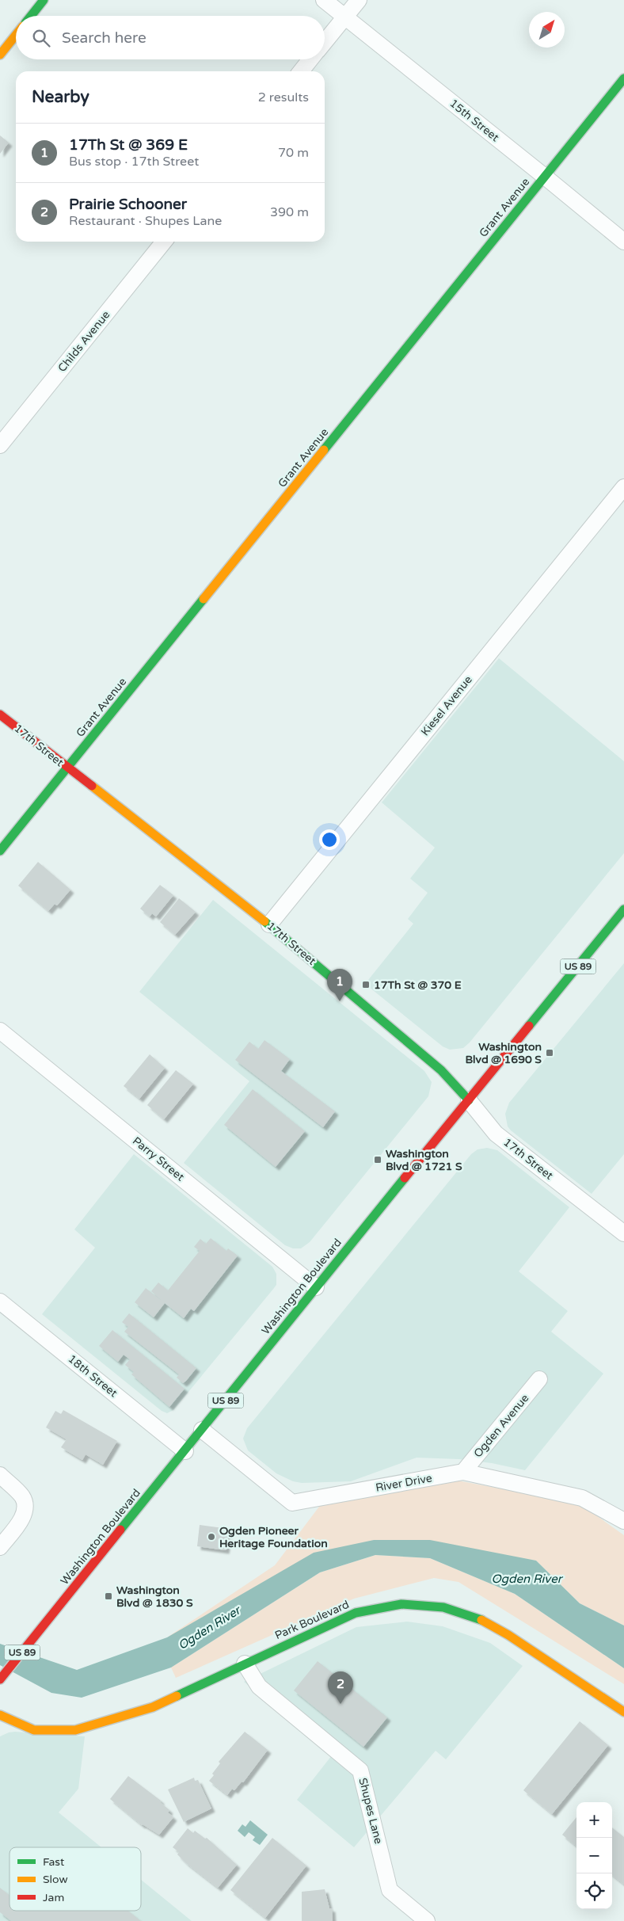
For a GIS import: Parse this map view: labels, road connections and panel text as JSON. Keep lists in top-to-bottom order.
{
  "streets": {
    "street": [
      "15th Street",
      "Grant Avenue",
      "Childs Avenue",
      "Kiesel Avenue",
      "17th Street",
      "US 89",
      "Parry Street",
      "Washington Boulevard",
      "18th Street",
      "Ogden Avenue",
      "River Drive",
      "Park Boulevard",
      "Shupes Lane"
    ]
  },
  "crossings": [
    ["15th Street", "Grant Avenue"],
    ["Grant Avenue", "17th Street"],
    ["Kiesel Avenue", "17th Street"],
    ["17th Street", "Washington Boulevard"],
    ["Parry Street", "Washington Boulevard"],
    ["Washington Boulevard", "18th Street"],
    ["Washington Boulevard", "River Drive"],
    ["Ogden Avenue", "River Drive"],
    ["Park Boulevard", "Shupes Lane"]
  ],
  "water": ["Ogden River"],
  "places": {
    "transit": [
      "17Th St @ 370 E",
      "Washington Blvd @ 1690 S",
      "Washington Blvd @ 1721 S",
      "Washington Blvd @ 1830 S"
    ],
    "other": ["Ogden Pioneer Heritage Foundation"]
  },
  "legend": ["Fast", "Slow", "Jam"],
  "north": "top right",
  "page": {
    "search": "Search here",
    "heading": ["Nearby", "2 results"],
    "list": [
      {
        "mark": "1",
        "name": "17Th St @ 369 E",
        "note": "Bus stop · 17th Street",
        "value": "70 m"
      },
      {
        "mark": "2",
        "name": "Prairie Schooner",
        "note": "Restaurant · Shupes Lane",
        "value": "390 m"
      }
    ],
    "pins": ["1", "2"],
    "map_buttons": ["+", "−"]
  }
}
